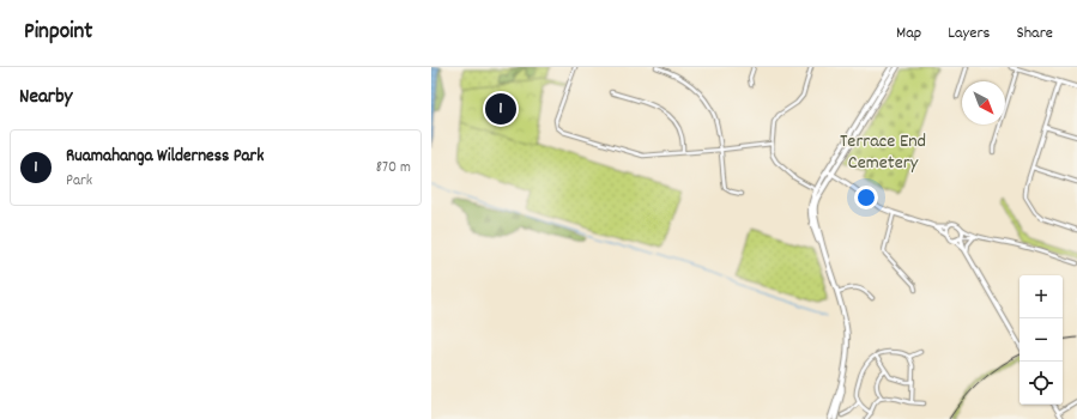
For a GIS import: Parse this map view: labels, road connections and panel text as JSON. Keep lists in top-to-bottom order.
{
  "parks": ["Terrace End Cemetery"],
  "north": "bottom right",
  "page": {
    "header": "Pinpoint",
    "nav": ["Map", "Layers", "Share"],
    "heading": "Nearby",
    "pins": "1",
    "list": [
      {
        "mark": "1",
        "name": "Ruamahanga Wilderness Park",
        "note": "Park",
        "value": "870 m"
      }
    ],
    "map_buttons": ["+", "−"]
  }
}
